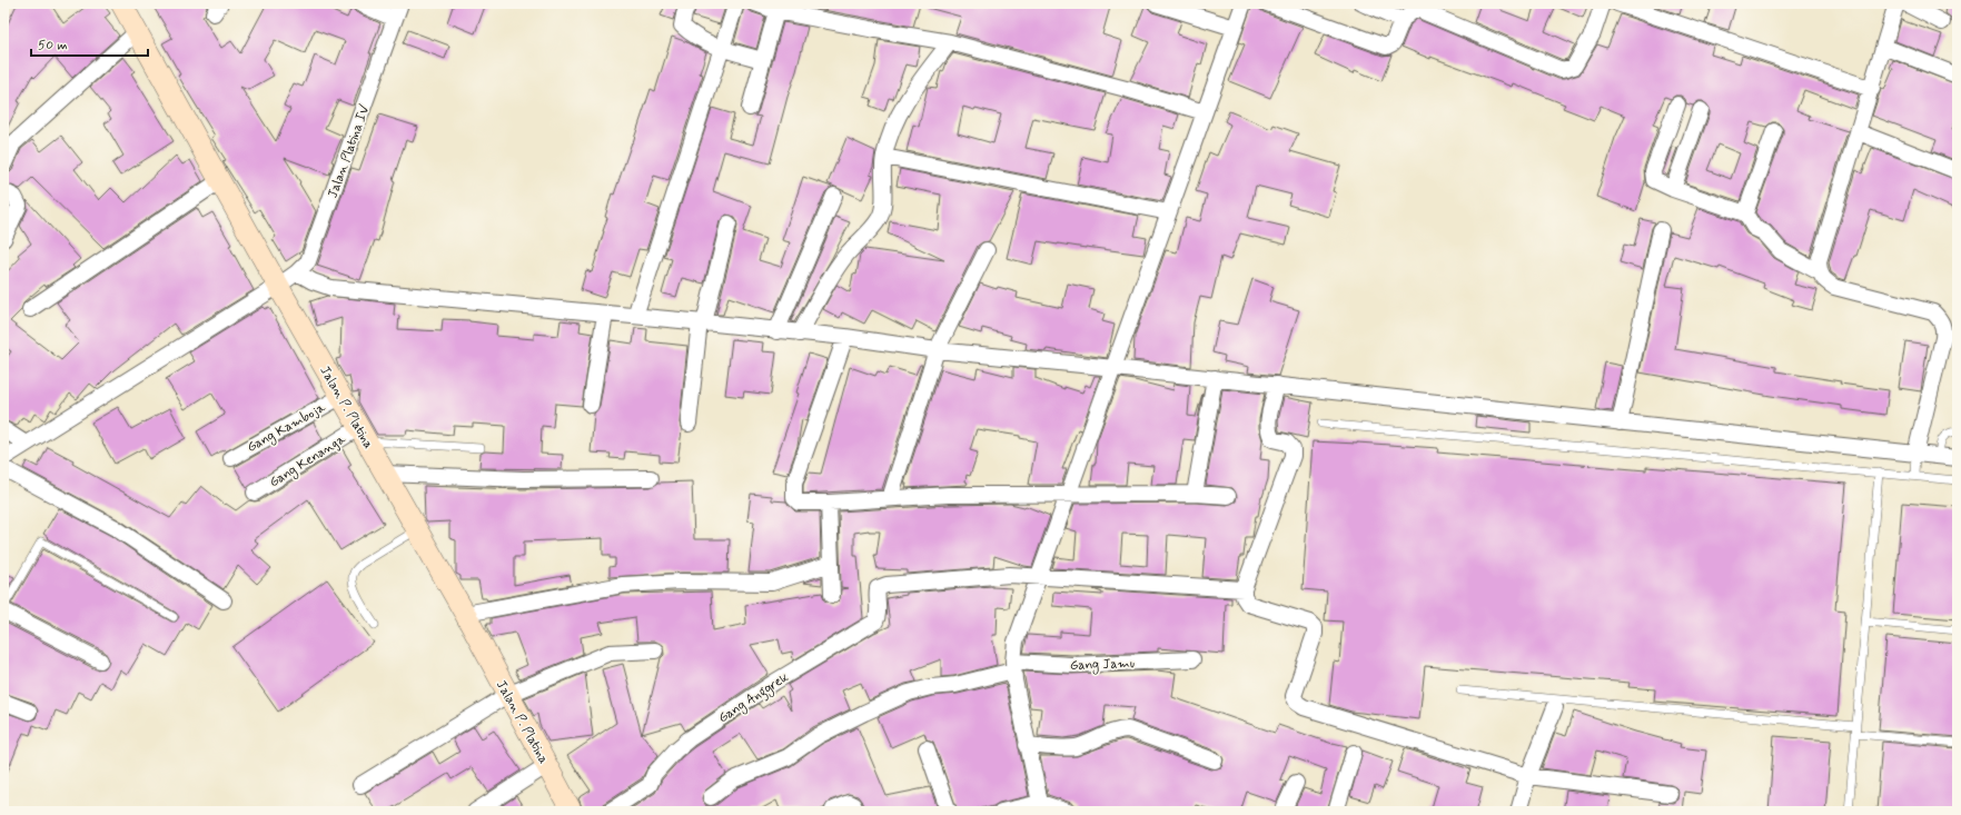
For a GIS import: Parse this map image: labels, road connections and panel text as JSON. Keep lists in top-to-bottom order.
{
  "streets": {
    "street": [
      "Jalan Platina IV",
      "Jalan P. Platina",
      "Gang Kamboja",
      "Gang Kenanga",
      "Gang Jamu",
      "Gang Anggrek"
    ]
  },
  "crossings": [
    ["Jalan Platina IV", "Jalan P. Platina"],
    ["Jalan P. Platina", "Gang Kamboja"],
    ["Jalan P. Platina", "Gang Kenanga"]
  ],
  "scale_bar": "50 m"
}
